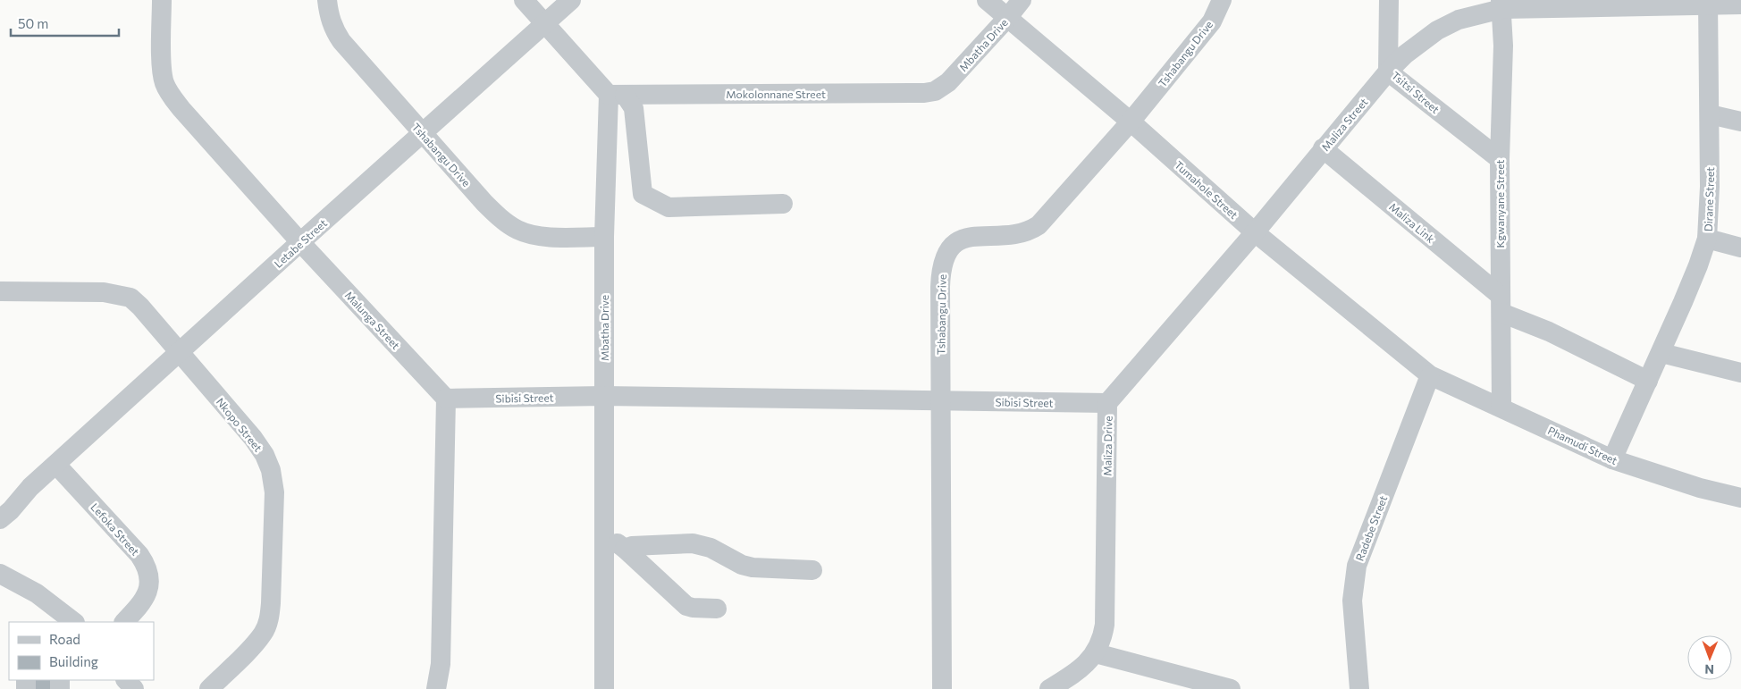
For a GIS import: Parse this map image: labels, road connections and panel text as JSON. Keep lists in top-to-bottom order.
{
  "streets": {
    "street": [
      "Mbatha Drive",
      "Tshabangu Drive",
      "Tsitsi Street",
      "Mokolonnane Street",
      "Maliza Street",
      "Tumahole Street",
      "Dirane Street",
      "Kgwanyane Street",
      "Maliza Link",
      "Letabe Street",
      "Malunga Street",
      "Sibisi Street",
      "Nkopo Street",
      "Phamudi Street",
      "Maliza Drive",
      "Radebe Street",
      "Lefoka Street"
    ]
  },
  "crossings": [
    ["Mbatha Drive", "Tshabangu Drive"],
    ["Mbatha Drive", "Mokolonnane Street"],
    ["Mbatha Drive", "Tumahole Street"],
    ["Mbatha Drive", "Sibisi Street"],
    ["Tshabangu Drive", "Tumahole Street"],
    ["Tshabangu Drive", "Letabe Street"],
    ["Tshabangu Drive", "Sibisi Street"],
    ["Tsitsi Street", "Maliza Street"],
    ["Tsitsi Street", "Dirane Street"],
    ["Tsitsi Street", "Kgwanyane Street"],
    ["Maliza Street", "Tumahole Street"],
    ["Maliza Street", "Maliza Link"],
    ["Maliza Street", "Maliza Drive"],
    ["Tumahole Street", "Phamudi Street"],
    ["Tumahole Street", "Maliza Drive"],
    ["Tumahole Street", "Radebe Street"],
    ["Dirane Street", "Maliza Link"],
    ["Dirane Street", "Phamudi Street"],
    ["Kgwanyane Street", "Maliza Link"],
    ["Kgwanyane Street", "Phamudi Street"],
    ["Letabe Street", "Malunga Street"],
    ["Letabe Street", "Nkopo Street"],
    ["Letabe Street", "Lefoka Street"],
    ["Malunga Street", "Sibisi Street"],
    ["Sibisi Street", "Maliza Drive"],
    ["Phamudi Street", "Radebe Street"]
  ],
  "legend": ["Road", "Building"],
  "scale_bar": "50 m",
  "north": "bottom"
}
